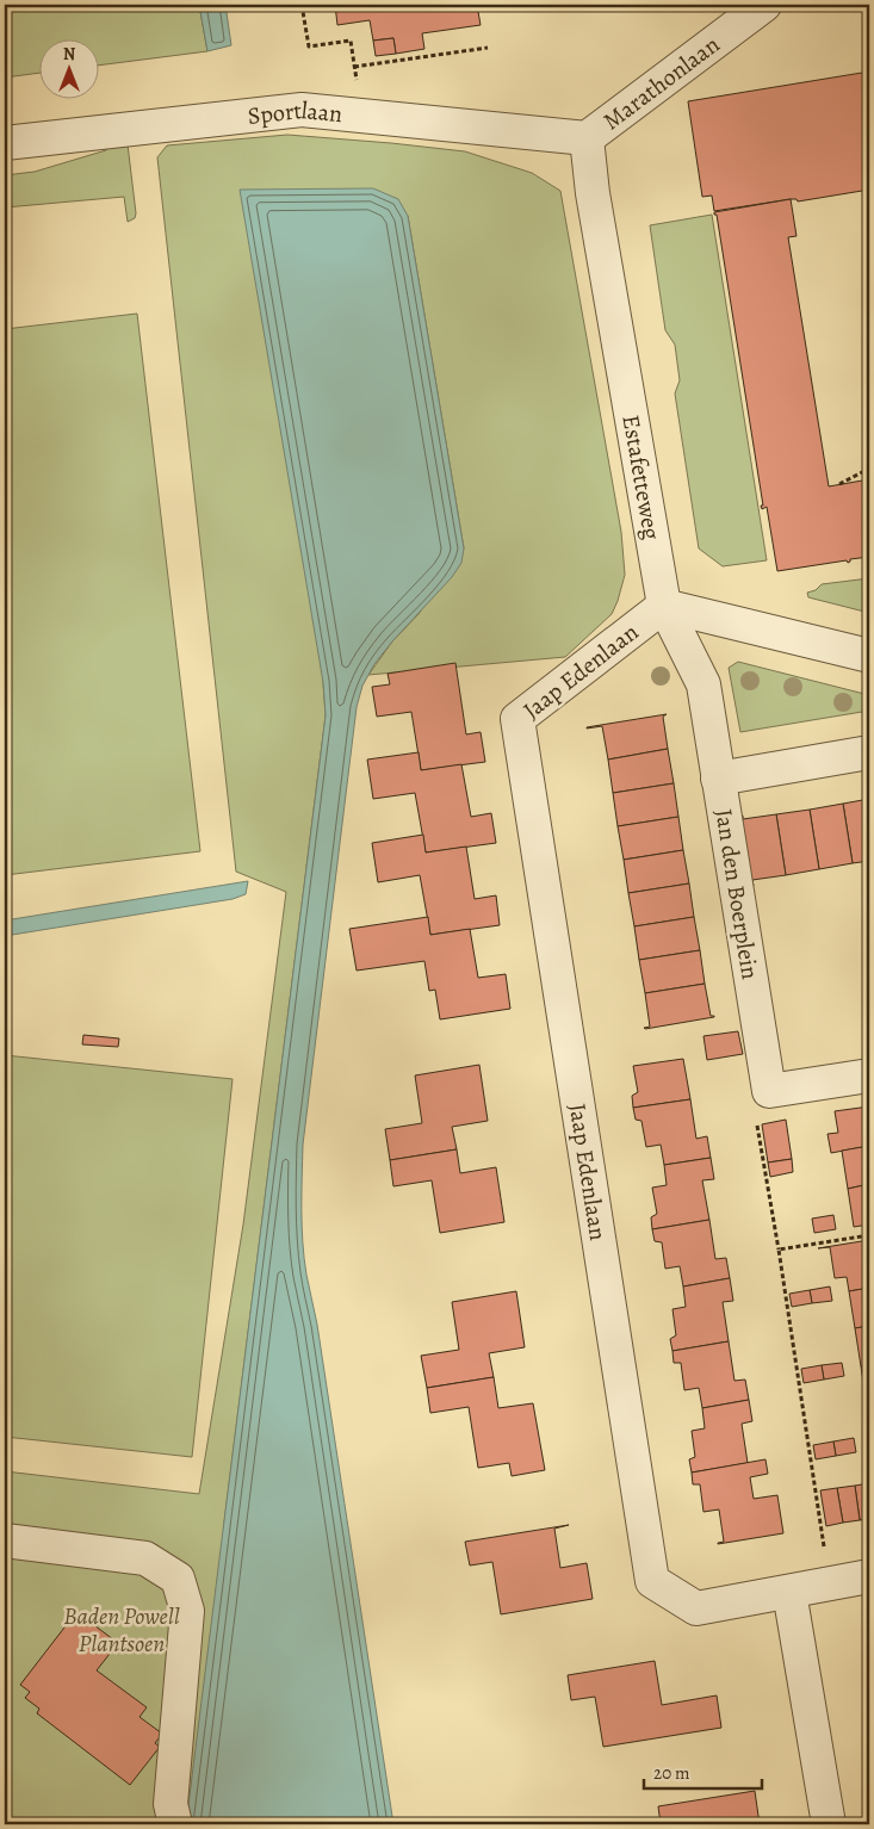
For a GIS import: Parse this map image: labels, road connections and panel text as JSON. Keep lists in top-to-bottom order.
{
  "streets": {
    "street": [
      "Marathonlaan",
      "Sportlaan",
      "Estafetteweg",
      "Jaap Edenlaan",
      "Jan den Boerplein"
    ]
  },
  "crossings": [
    ["Marathonlaan", "Sportlaan"],
    ["Marathonlaan", "Estafetteweg"],
    ["Sportlaan", "Estafetteweg"],
    ["Estafetteweg", "Jaap Edenlaan"],
    ["Estafetteweg", "Jan den Boerplein"],
    ["Jaap Edenlaan", "Jan den Boerplein"]
  ],
  "parks": ["Baden Powell Plantsoen"],
  "scale_bar": "20 m",
  "north": "top"
}
